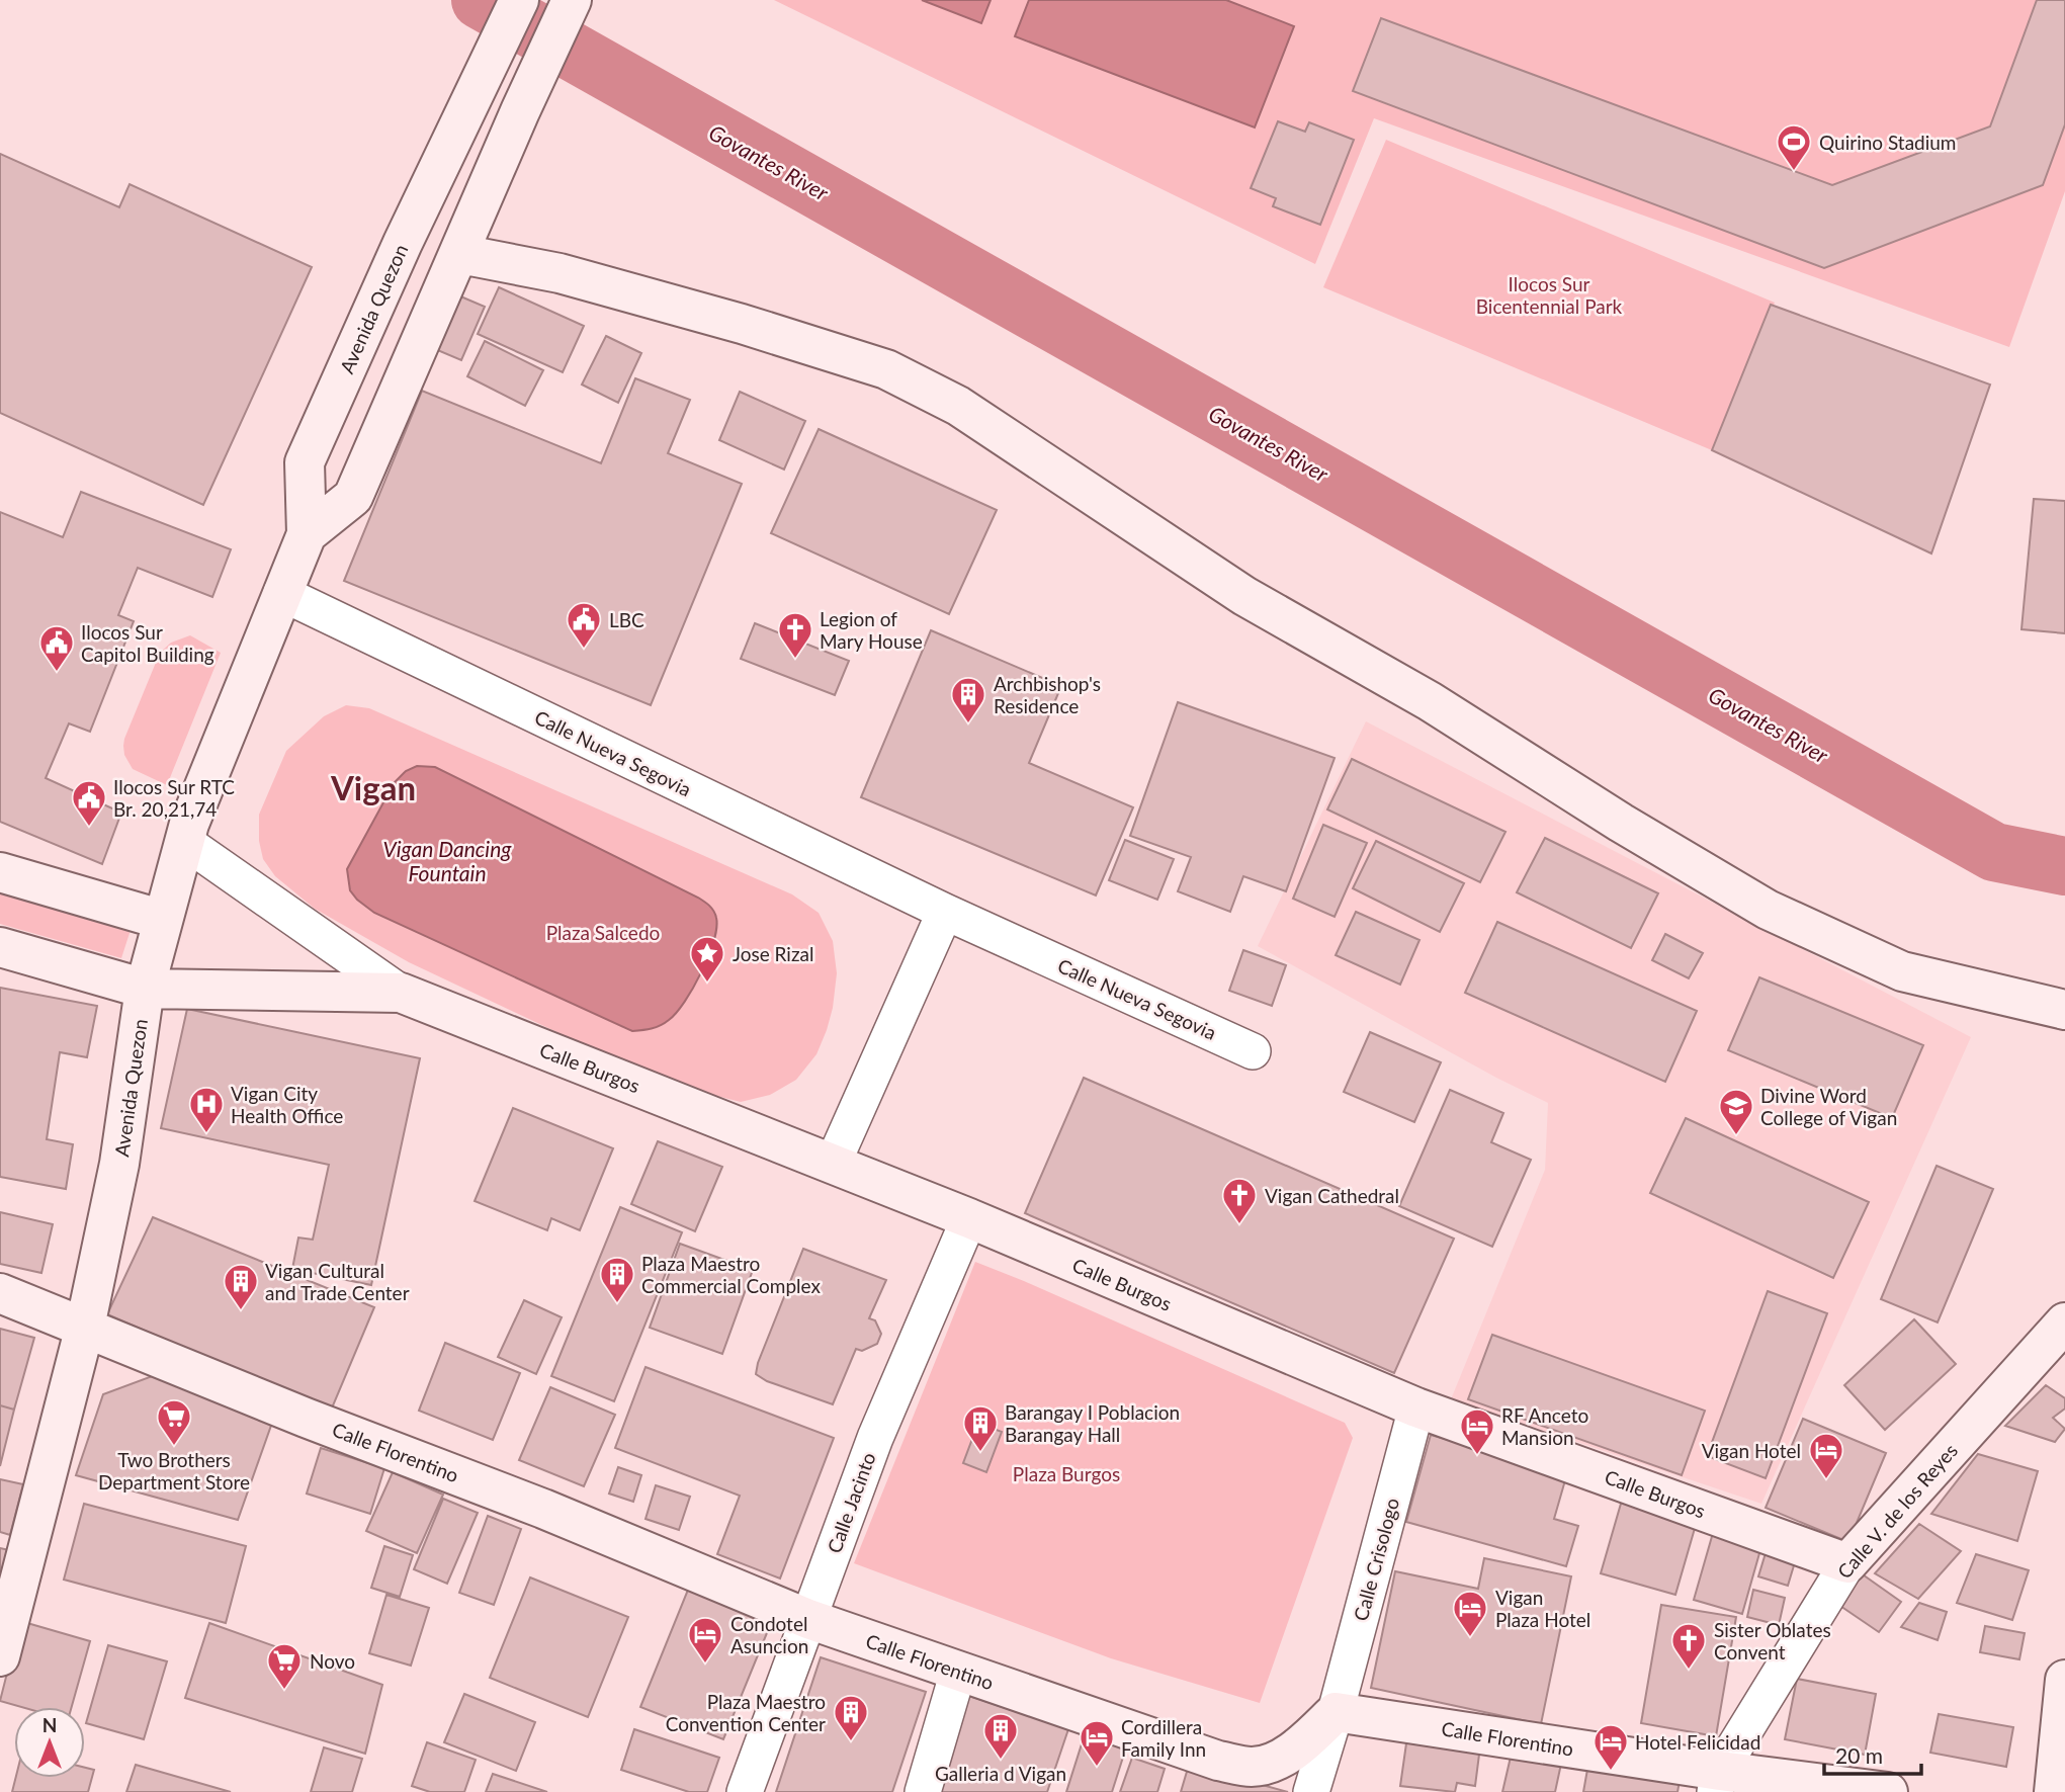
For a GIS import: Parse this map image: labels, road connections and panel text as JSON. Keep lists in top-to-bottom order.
{
  "streets": {
    "street": [
      "Avenida Quezon",
      "Calle Nueva Segovia",
      "Calle Burgos",
      "Calle Florentino",
      "Calle Jacinto",
      "Calle V. de los Reyes",
      "Calle Crisologo"
    ]
  },
  "crossings": [
    ["Avenida Quezon", "Calle Nueva Segovia"],
    ["Avenida Quezon", "Calle Burgos"],
    ["Avenida Quezon", "Calle Florentino"],
    ["Calle Burgos", "Calle Jacinto"],
    ["Calle Burgos", "Calle V. de los Reyes"],
    ["Calle Burgos", "Calle Crisologo"],
    ["Calle Florentino", "Calle Jacinto"],
    ["Calle Florentino", "Calle V. de los Reyes"],
    ["Calle Florentino", "Calle Crisologo"]
  ],
  "districts": ["Vigan"],
  "water": ["Govantes River", "Vigan Dancing Fountain"],
  "parks": ["Ilocos Sur Bicentennial Park", "Plaza Salcedo", "Plaza Burgos"],
  "places": {
    "sports": ["Quirino Stadium"],
    "public building": ["LBC", "Ilocos Sur Capitol Building", "Ilocos Sur RTC Br. 20,21,74"],
    "church": ["Legion of Mary House", "Vigan Cathedral", "Sister Oblates Convent"],
    "building": [
      "Archbishop's Residence",
      "Plaza Maestro Commercial Complex",
      "Vigan Cultural and Trade Center",
      "Barangay I Poblacion Barangay Hall",
      "Plaza Maestro Convention Center",
      "Galleria d Vigan"
    ],
    "place": ["Jose Rizal"],
    "hospital": ["Vigan City Health Office"],
    "school or university": ["Divine Word College of Vigan"],
    "supermarket": ["Two Brothers Department Store", "Novo"],
    "hotel": [
      "RF Anceto Mansion",
      "Vigan Hotel",
      "Vigan Plaza Hotel",
      "Condotel Asuncion",
      "Cordillera Family Inn",
      "Hotel Felicidad"
    ]
  },
  "scale_bar": "20 m",
  "north": "top"
}
